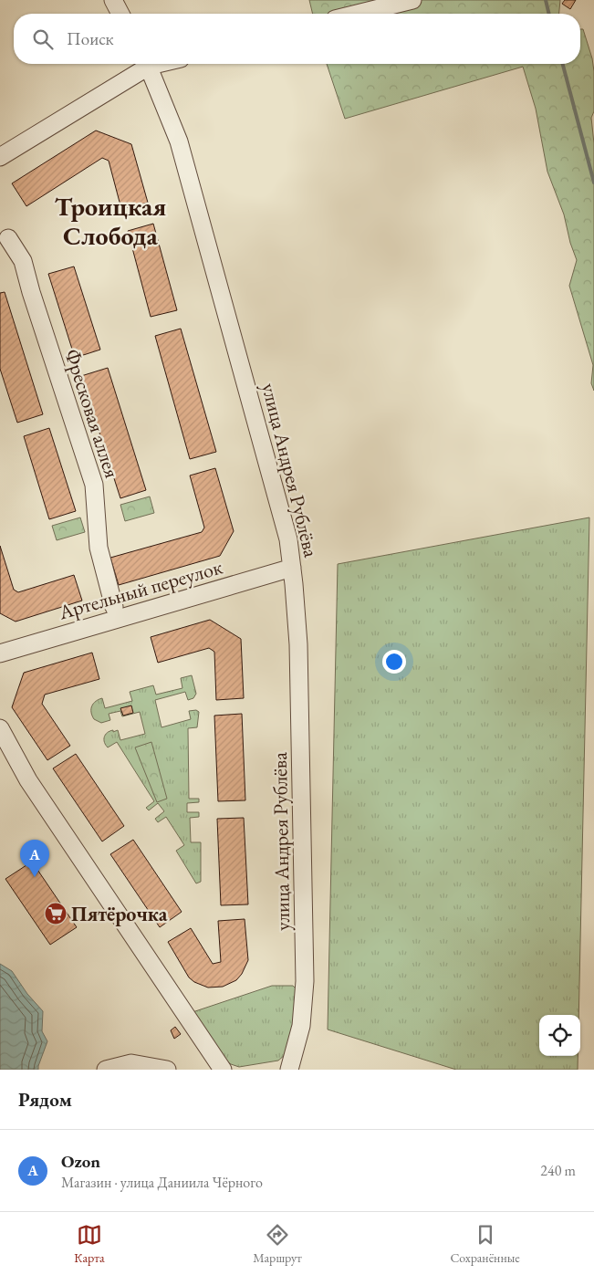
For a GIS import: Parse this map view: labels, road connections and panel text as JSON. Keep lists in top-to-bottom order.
{
  "streets": {
    "street": ["Фресковая аллея", "улица Андрея Рублёва", "Артельный переулок"]
  },
  "crossings": [
    ["улица Андрея Рублёва", "Артельный переулок"]
  ],
  "districts": ["Троицкая Слобода"],
  "places": {
    "supermarket": ["Пятёрочка"]
  },
  "page": {
    "search": "Поиск",
    "pins": "A",
    "heading": "Рядом",
    "list": [
      {
        "mark": "A",
        "name": "Ozon",
        "note": "Магазин · улица Даниила Чёрного",
        "value": "240 m"
      }
    ],
    "nav": ["Карта", "Маршрут", "Сохранённые"]
  }
}
